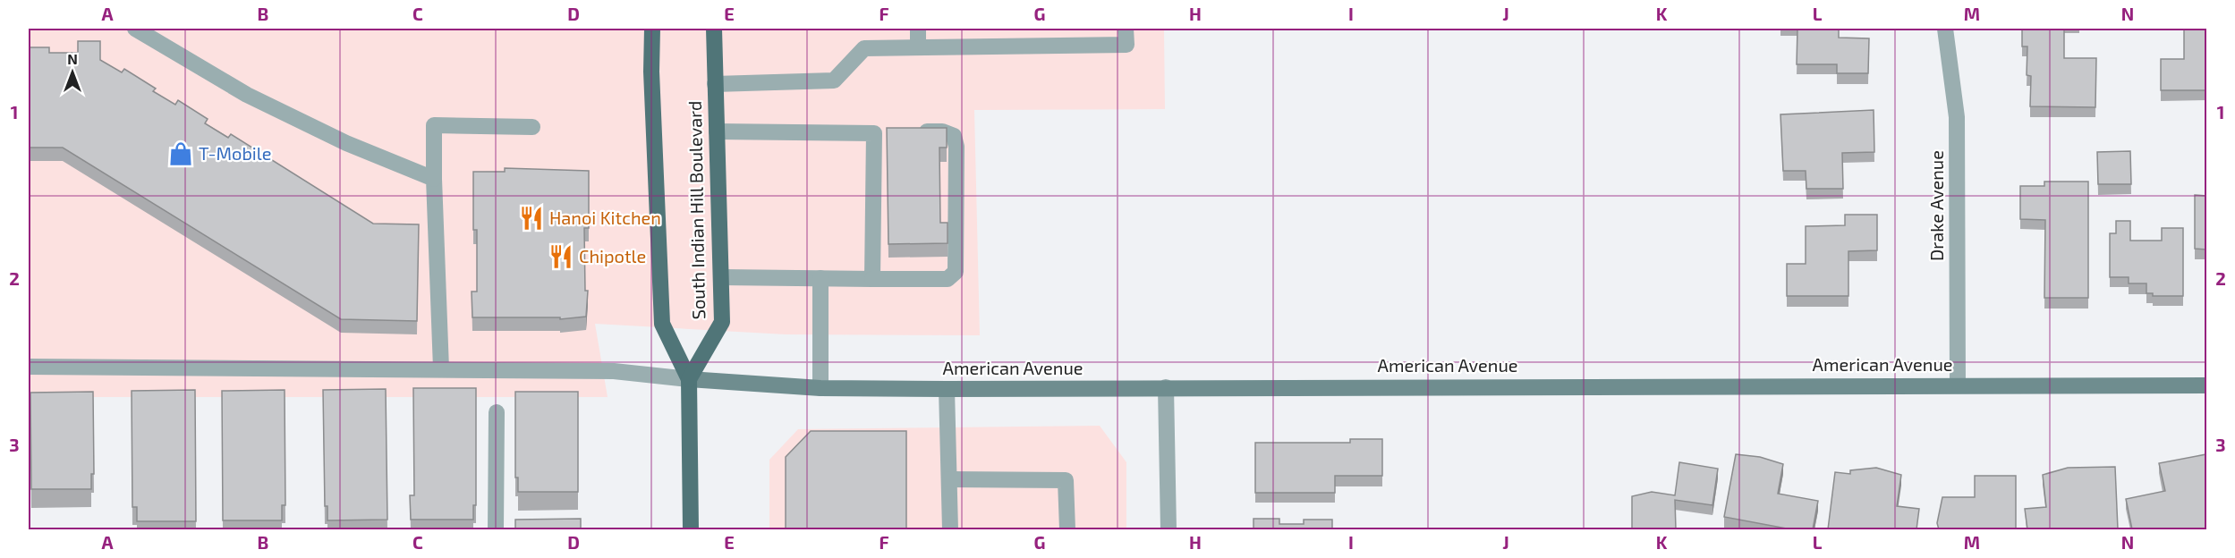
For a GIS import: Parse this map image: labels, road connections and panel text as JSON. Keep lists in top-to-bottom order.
{
  "streets": {
    "main road": ["South Indian Hill Boulevard"],
    "street": ["Drake Avenue", "American Avenue"]
  },
  "crossings": [
    ["Drake Avenue", "American Avenue"],
    ["South Indian Hill Boulevard", "American Avenue"]
  ],
  "places": {
    "shop": ["T-Mobile"],
    "restaurant": ["Hanoi Kitchen", "Chipotle"]
  },
  "north": "top",
  "grid": {
    "columns": [
      "A",
      "B",
      "C",
      "D",
      "E",
      "F",
      "G",
      "H",
      "I",
      "J",
      "K",
      "L",
      "M",
      "N"
    ],
    "rows": ["1", "2", "3"]
  }
}
